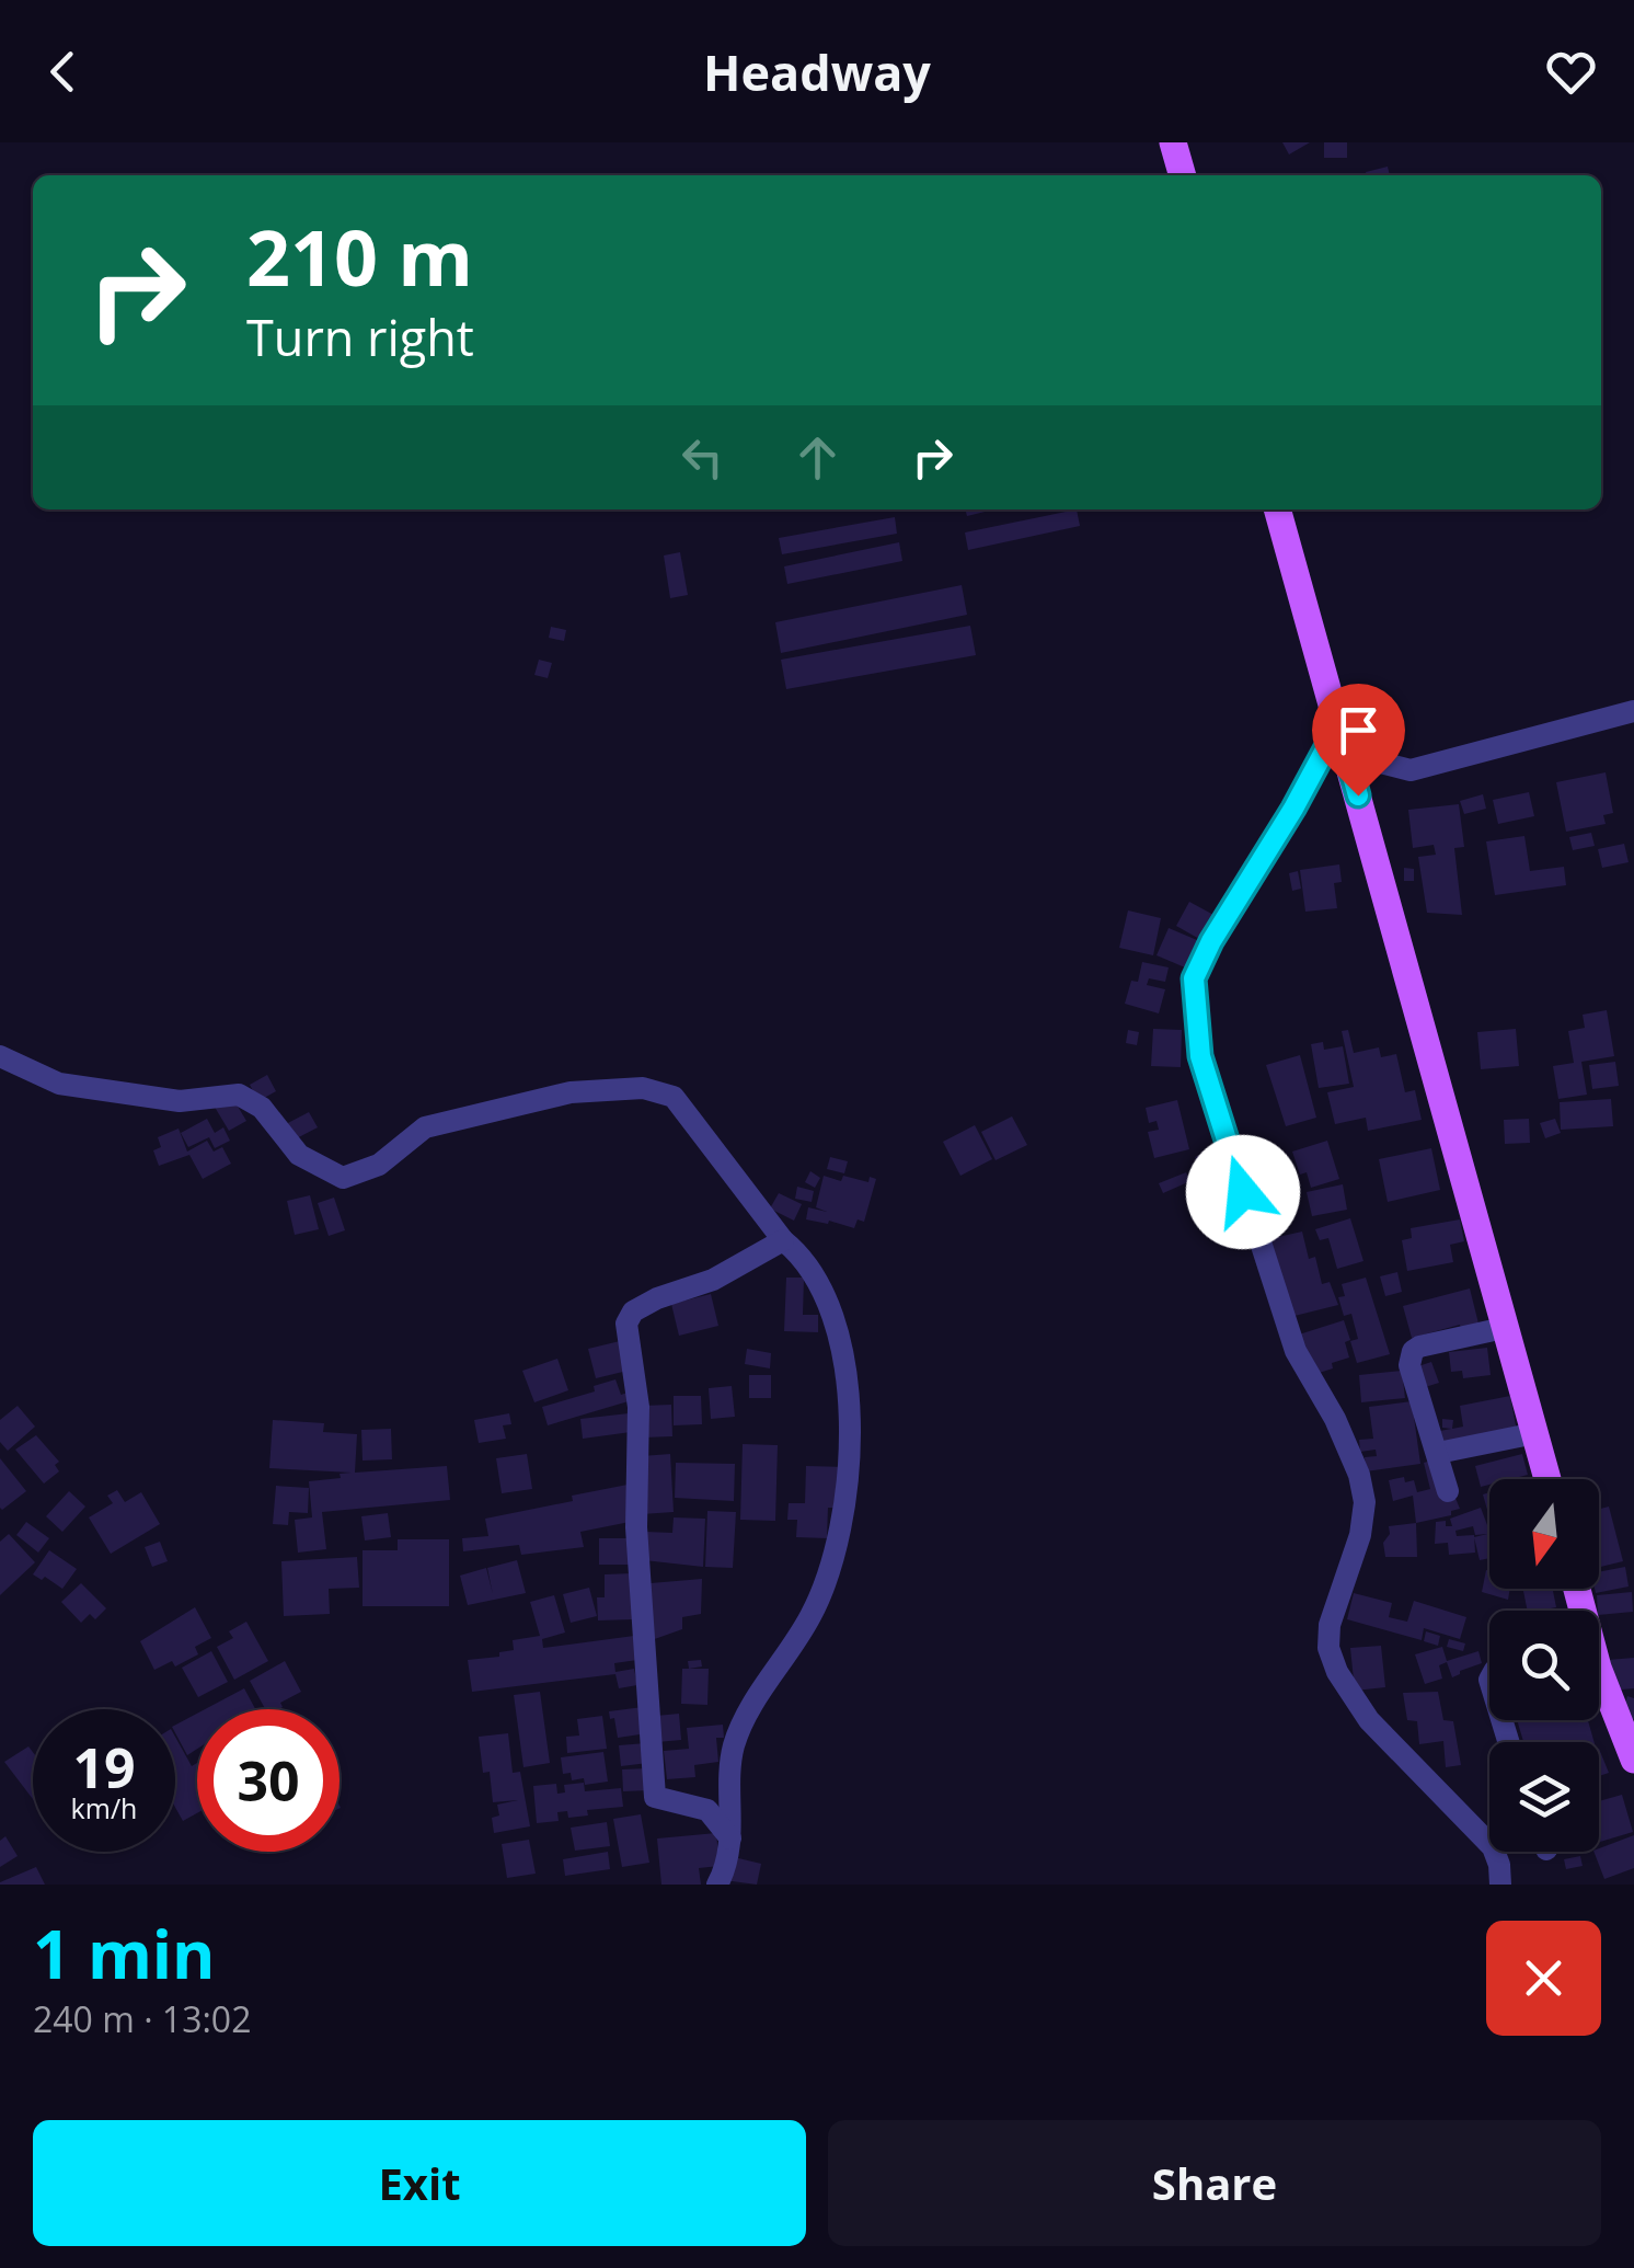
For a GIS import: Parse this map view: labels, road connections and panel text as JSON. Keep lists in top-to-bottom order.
{
  "north": "bottom",
  "page": {
    "header": "Headway",
    "turn": ["210 m", "Turn right"],
    "speed": "19 km/h",
    "limit": "30",
    "heading": ["1 min", "240 m · 13:02"],
    "buttons": ["Exit", "Share"]
  }
}
